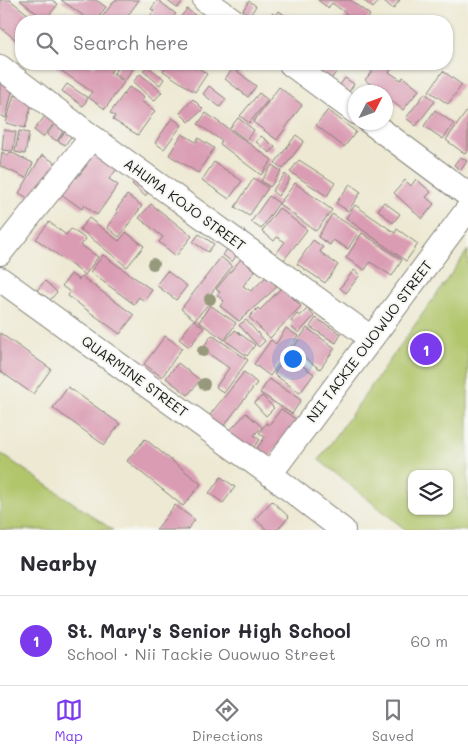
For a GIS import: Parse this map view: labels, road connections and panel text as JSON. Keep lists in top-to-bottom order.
{
  "streets": {
    "street": ["AHUMA KOJO STREET", "NII TACKIE OUOWUO STREET", "QUARMINE STREET"]
  },
  "crossings": [
    ["AHUMA KOJO STREET", "NII TACKIE OUOWUO STREET"],
    ["NII TACKIE OUOWUO STREET", "QUARMINE STREET"]
  ],
  "north": "top right",
  "page": {
    "search": "Search here",
    "pins": "1",
    "heading": "Nearby",
    "list": [
      {
        "mark": "1",
        "name": "St. Mary's Senior High School",
        "note": "School · Nii Tackie Ouowuo Street",
        "value": "60 m"
      }
    ],
    "nav": ["Map", "Directions", "Saved"]
  }
}
